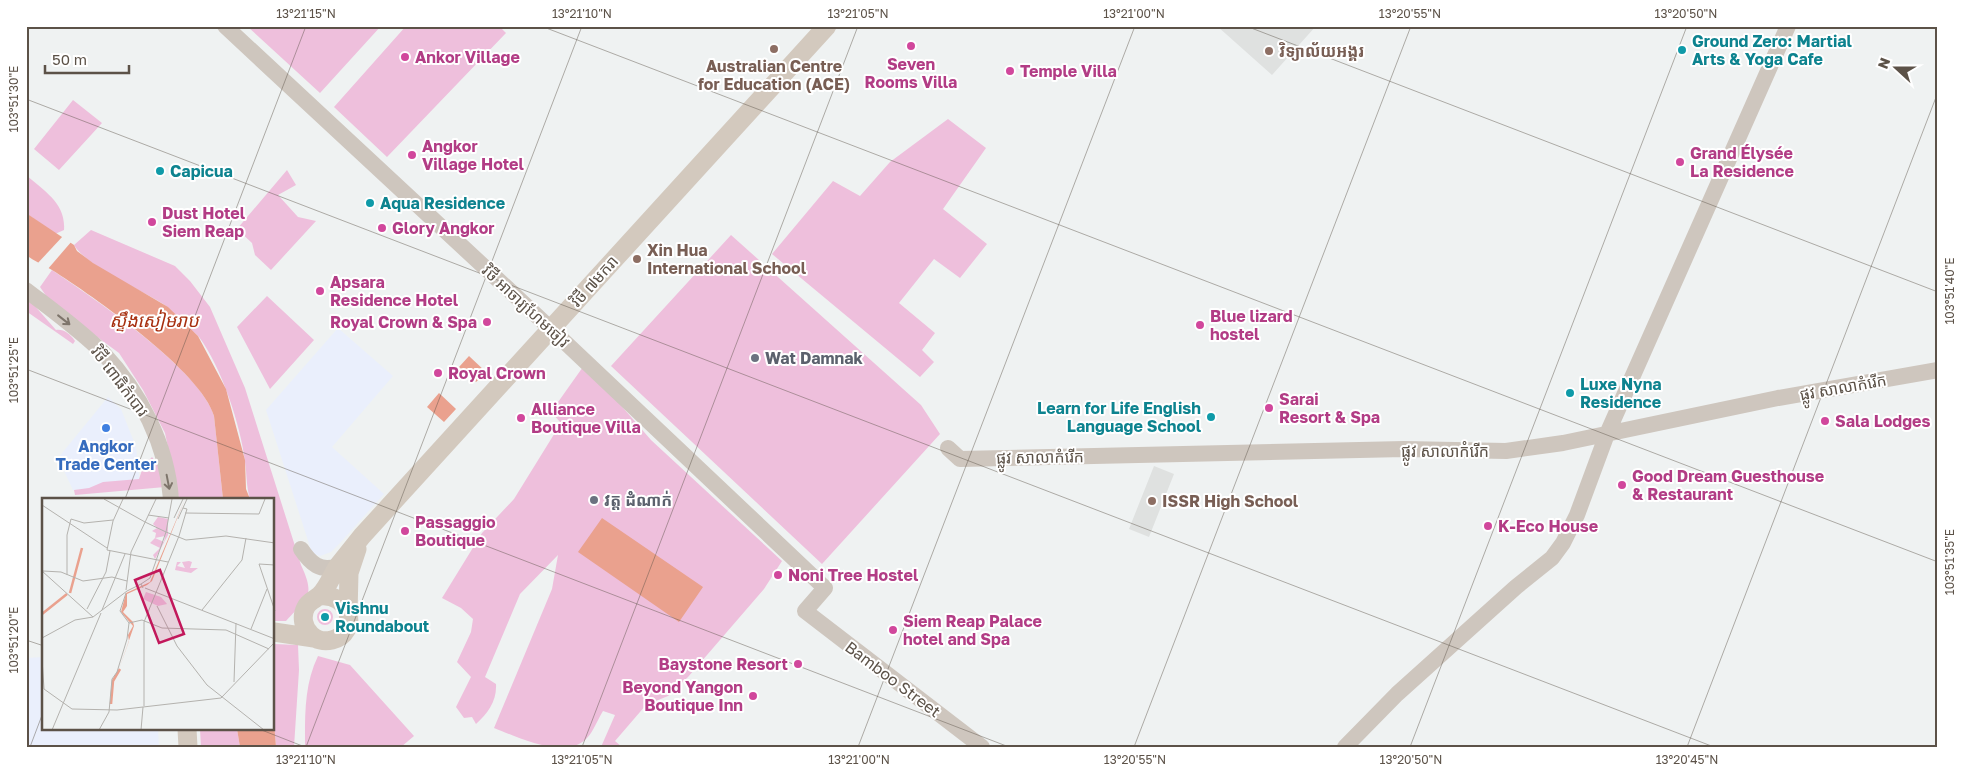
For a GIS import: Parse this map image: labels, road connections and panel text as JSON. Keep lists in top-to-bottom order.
{
  "streets": {
    "main road": ["វិថី ៧មករា"],
    "street": [
      "វិថី អាចារ្យហែមចៀវ",
      "វិថី ពោធិកំបោរ",
      "ផ្លូវ សាលាកំរើក",
      "Bamboo Street"
    ]
  },
  "crossings": [
    ["វិថី ៧មករា", "វិថី អាចារ្យហែមចៀវ"],
    ["វិថី អាចារ្យហែមចៀវ", "Bamboo Street"]
  ],
  "one_way": ["វិថី ពោធិកំបោរ"],
  "water": ["ស្ទឹងសៀមរាប"],
  "places": [
    "Seven Rooms Villa",
    "Australian Centre for Education (ACE)",
    "Ground Zero: Martial Arts & Yoga Cafe",
    "វិទ្យាល័យអង្គរ",
    "Ankor Village",
    "Temple Villa",
    "Angkor Village Hotel",
    "Grand Élysée La Residence",
    "Capicua",
    "Aqua Residence",
    "Dust Hotel Siem Reap",
    "Glory Angkor",
    "Xin Hua International School",
    "Apsara Residence Hotel",
    "Royal Crown & Spa",
    "Blue lizard hostel",
    "Wat Damnak",
    "Royal Crown",
    "Luxe Nyna Residence",
    "Sarai Resort & Spa",
    "Learn for Life English Language School",
    "Alliance Boutique Villa",
    "Sala Lodges",
    "Angkor Trade Center",
    "Good Dream Guesthouse & Restaurant",
    "វត្ត ដំំណាក់",
    "ISSR High School",
    "K-Eco House",
    "Passaggio Boutique",
    "Noni Tree Hostel",
    "Vishnu Roundabout",
    "Siem Reap Palace hotel and Spa",
    "Baystone Resort",
    "Beyond Yangon Boutique Inn"
  ],
  "scale_bar": "50 m",
  "north": "left",
  "coordinates": [
    "13°21'15\"N",
    "13°21'10\"N",
    "13°21'05\"N",
    "13°21'00\"N",
    "13°20'55\"N",
    "13°20'50\"N",
    "103°51'30\"E",
    "103°51'40\"E",
    "103°51'25\"E",
    "103°51'35\"E",
    "103°51'20\"E",
    "13°20'45\"N"
  ]
}
